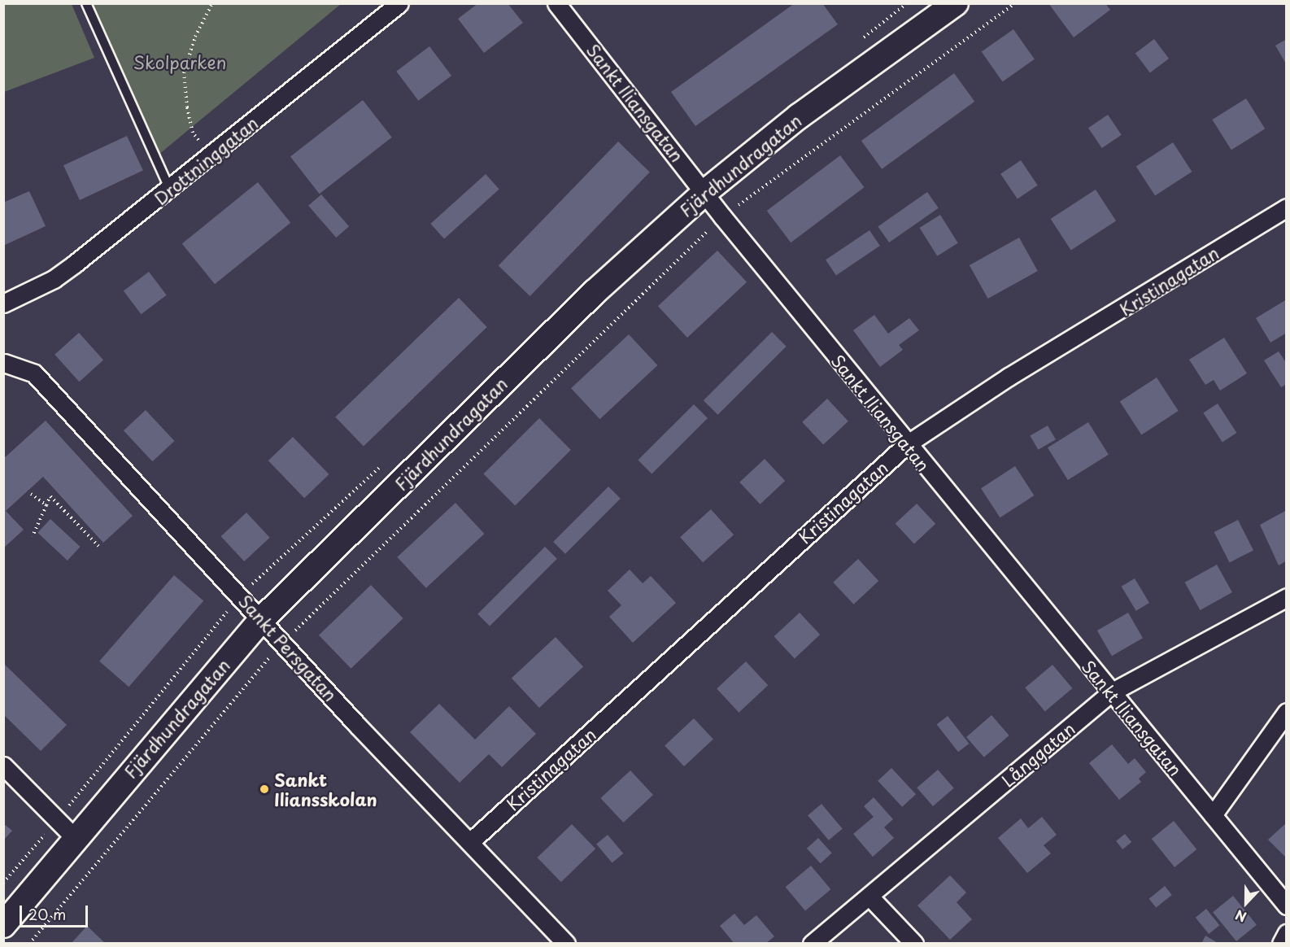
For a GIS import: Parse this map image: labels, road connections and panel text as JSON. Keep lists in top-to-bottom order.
{
  "streets": {
    "main road": ["Fjärdhundragatan"],
    "street": [
      "Sankt Iliansgatan",
      "Drottninggatan",
      "Kristinagatan",
      "Sankt Persgatan",
      "Långgatan"
    ]
  },
  "crossings": [
    ["Sankt Iliansgatan", "Fjärdhundragatan"],
    ["Sankt Iliansgatan", "Kristinagatan"],
    ["Sankt Iliansgatan", "Långgatan"],
    ["Fjärdhundragatan", "Sankt Persgatan"],
    ["Kristinagatan", "Sankt Persgatan"]
  ],
  "parks": ["Skolparken"],
  "places": ["Sankt Iliansskolan"],
  "scale_bar": "20 m",
  "north": "bottom"
}
